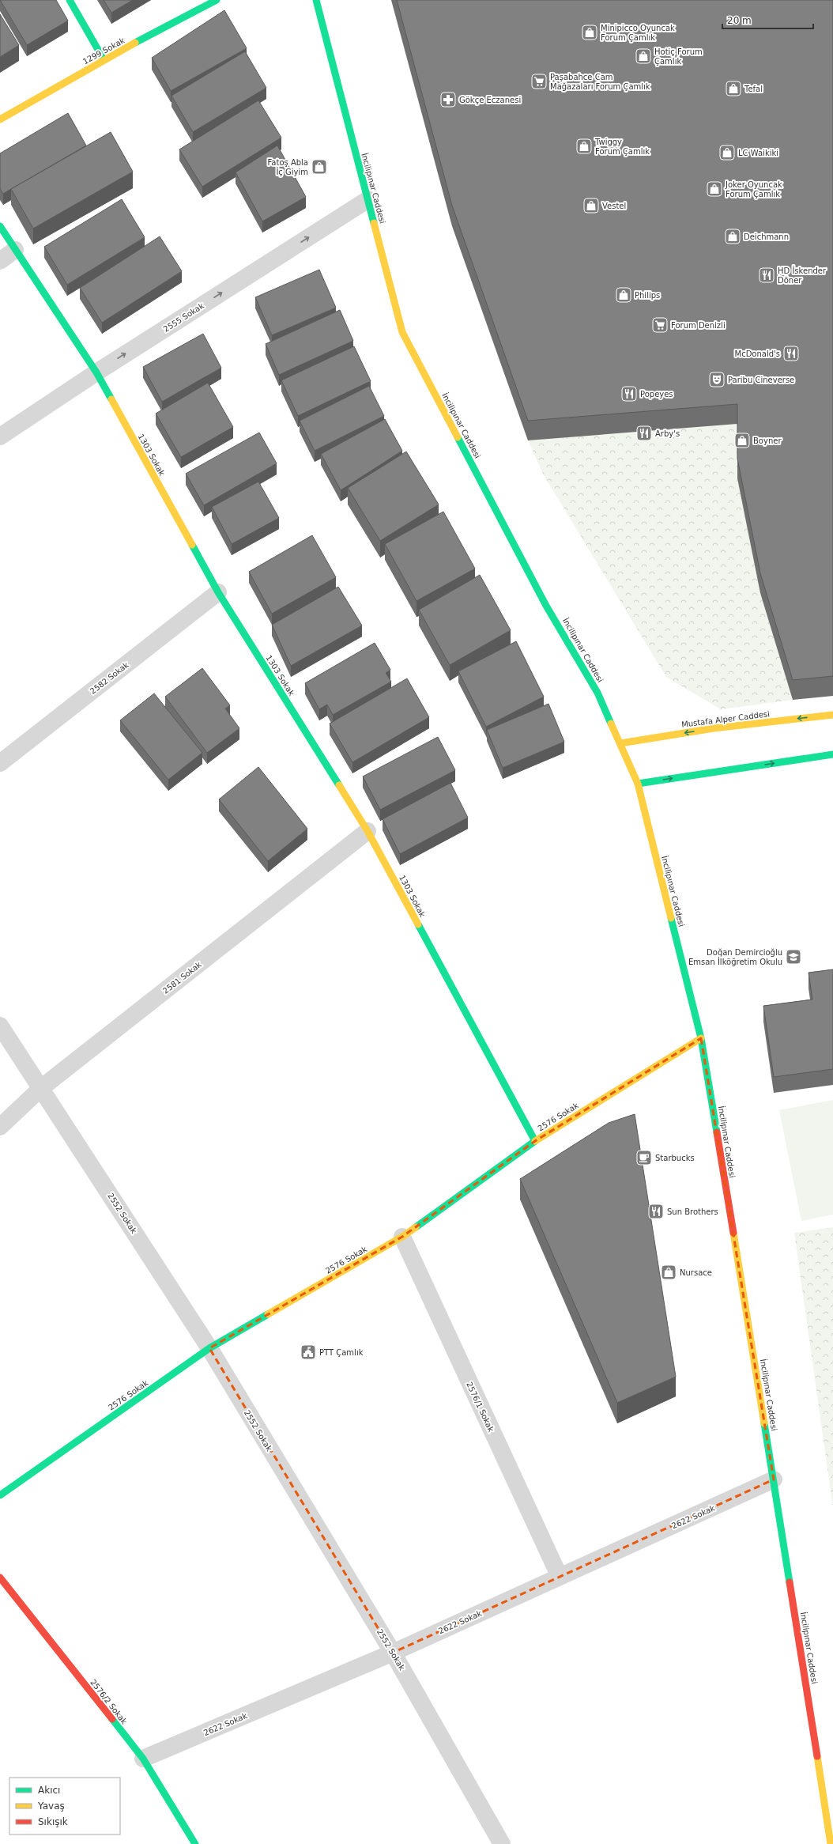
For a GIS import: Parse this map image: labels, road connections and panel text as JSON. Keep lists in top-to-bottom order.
{
  "streets": {
    "street": [
      "1299 Sokak",
      "İncilipınar Caddesi",
      "2555 Sokak",
      "1303 Sokak",
      "2582 Sokak",
      "Mustafa Alper Caddesi",
      "2581 Sokak",
      "2576 Sokak",
      "2552 Sokak",
      "2576/1 Sokak",
      "2622 Sokak",
      "2576/2 Sokak"
    ]
  },
  "crossings": [
    ["İncilipınar Caddesi", "2555 Sokak"],
    ["İncilipınar Caddesi", "Mustafa Alper Caddesi"],
    ["İncilipınar Caddesi", "2576 Sokak"],
    ["İncilipınar Caddesi", "2622 Sokak"],
    ["2555 Sokak", "1303 Sokak"],
    ["1303 Sokak", "2582 Sokak"],
    ["1303 Sokak", "2581 Sokak"],
    ["1303 Sokak", "2576 Sokak"],
    ["2581 Sokak", "2552 Sokak"],
    ["2576 Sokak", "2552 Sokak"],
    ["2576 Sokak", "2576/1 Sokak"],
    ["2552 Sokak", "2622 Sokak"],
    ["2576/1 Sokak", "2622 Sokak"],
    ["2622 Sokak", "2576/2 Sokak"]
  ],
  "one_way": ["2555 Sokak"],
  "places": {
    "shop": [
      "Minipicco Oyuncak Forum Çamlık",
      "Hotiç Forum Çamlık",
      "Tefal",
      "Twiggy Forum Çamlık",
      "LC Waikiki",
      "Fatoş Abla İç Giyim",
      "Joker Oyuncak Forum Çamlık",
      "Vestel",
      "Deichmann",
      "Philips",
      "Boyner",
      "Nursace"
    ],
    "supermarket": ["Paşabahce Cam Mağazaları Forum Çamlık", "Forum Denizli"],
    "pharmacy": ["Gökçe Eczanesi"],
    "restaurant": [
      "HD İskender Döner",
      "McDonald's",
      "Popeyes",
      "Arby's",
      "Sun Brothers"
    ],
    "theatre": ["Paribu Cineverse"],
    "school or university": ["Doğan Demircioğlu Emsan İlköğretim Okulu"],
    "cafe": ["Starbucks"],
    "public building": ["PTT Çamlık"]
  },
  "legend": ["Akıcı", "Yavaş", "Sıkışık"],
  "scale_bar": "20 m"
}
